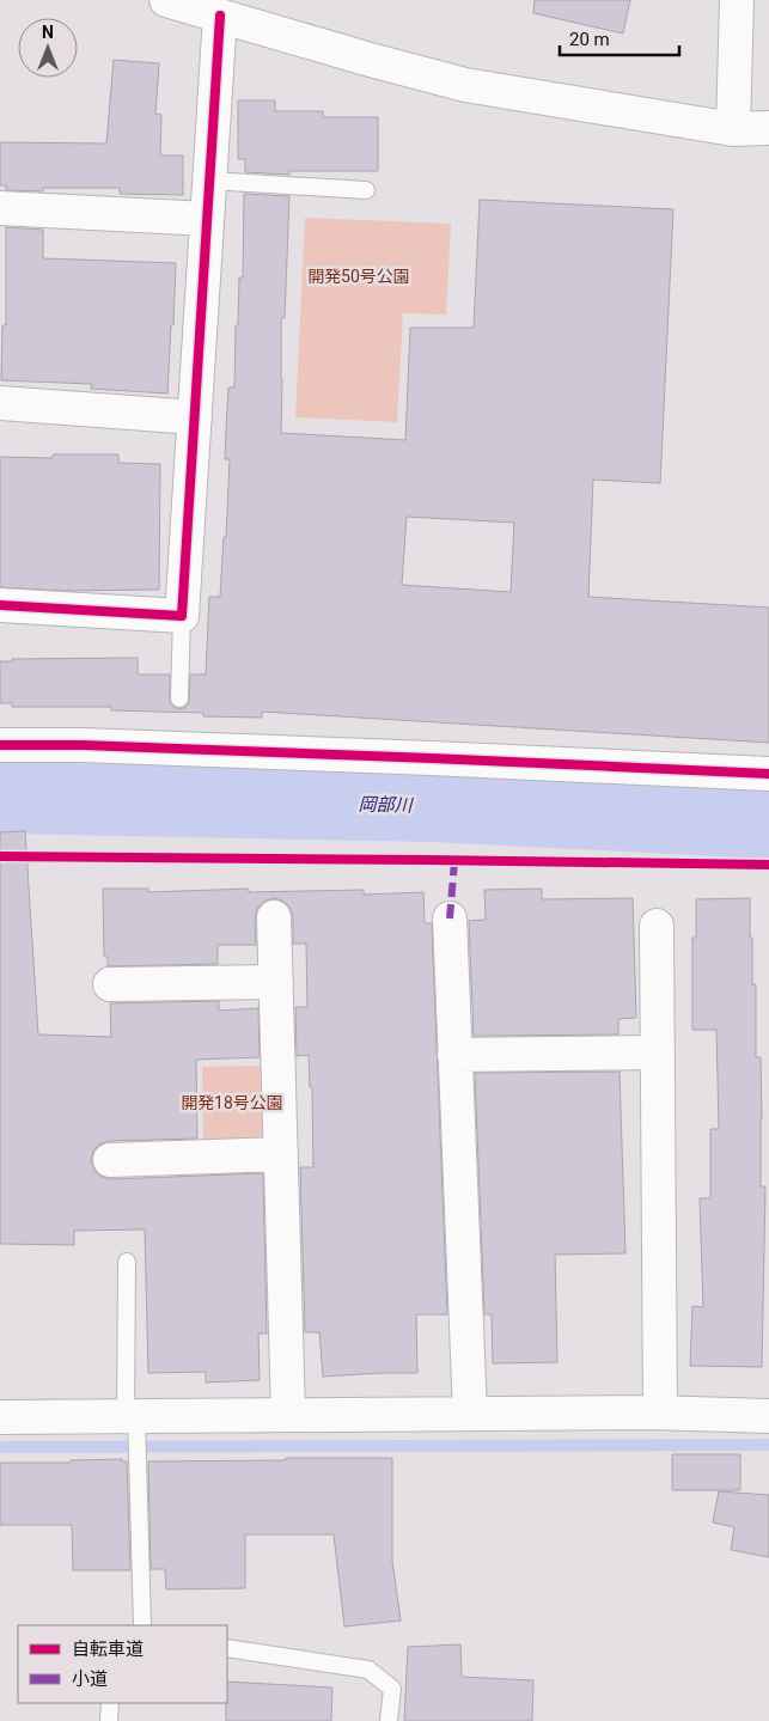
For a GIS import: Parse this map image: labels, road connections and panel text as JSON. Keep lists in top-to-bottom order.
{
  "water": ["岡部川"],
  "parks": ["開発50号公園", "開発18号公園"],
  "legend": ["自転車道", "小道"],
  "scale_bar": "20 m",
  "north": "top"
}
